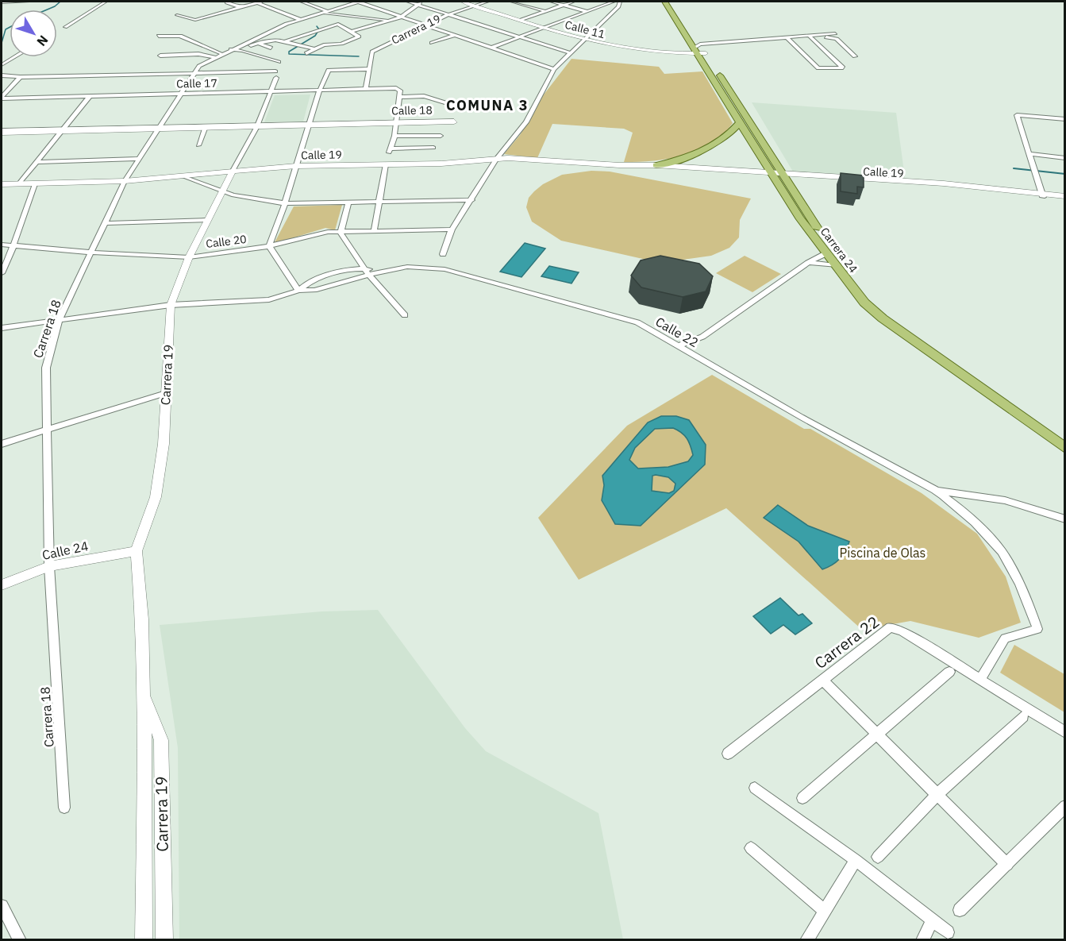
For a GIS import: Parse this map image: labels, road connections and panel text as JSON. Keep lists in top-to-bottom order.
{
  "streets": {
    "main road": ["Carrera 24"],
    "street": [
      "Carrera 19",
      "Calle 11",
      "Calle 17",
      "Calle 18",
      "Calle 19",
      "Calle 20",
      "Carrera 18",
      "Calle 22",
      "Calle 24",
      "Carrera 22"
    ]
  },
  "crossings": [
    ["Carrera 19", "Calle 11"],
    ["Carrera 19", "Calle 17"],
    ["Carrera 19", "Calle 18"],
    ["Carrera 19", "Calle 19"],
    ["Carrera 19", "Calle 20"],
    ["Carrera 19", "Calle 22"],
    ["Carrera 19", "Calle 24"],
    ["Calle 11", "Carrera 24"],
    ["Calle 17", "Carrera 18"],
    ["Calle 18", "Carrera 18"],
    ["Calle 19", "Carrera 24"],
    ["Calle 19", "Carrera 18"],
    ["Calle 20", "Carrera 18"],
    ["Carrera 18", "Calle 22"],
    ["Carrera 18", "Calle 24"]
  ],
  "districts": ["COMUNA 3"],
  "parks": ["Piscina de Olas"],
  "north": "bottom right"
}
